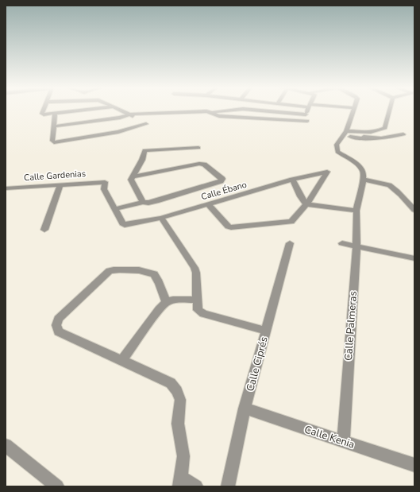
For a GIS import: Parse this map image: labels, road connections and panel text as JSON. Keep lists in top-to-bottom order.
{
  "streets": {
    "street": [
      "Calle Gardenias",
      "Calle Ébano",
      "Calle Palmeras",
      "Calle Ciprés",
      "Calle Kenia"
    ]
  },
  "crossings": [
    ["Calle Gardenias", "Calle Ébano"],
    ["Calle Palmeras", "Calle Kenia"],
    ["Calle Ciprés", "Calle Kenia"]
  ]
}
